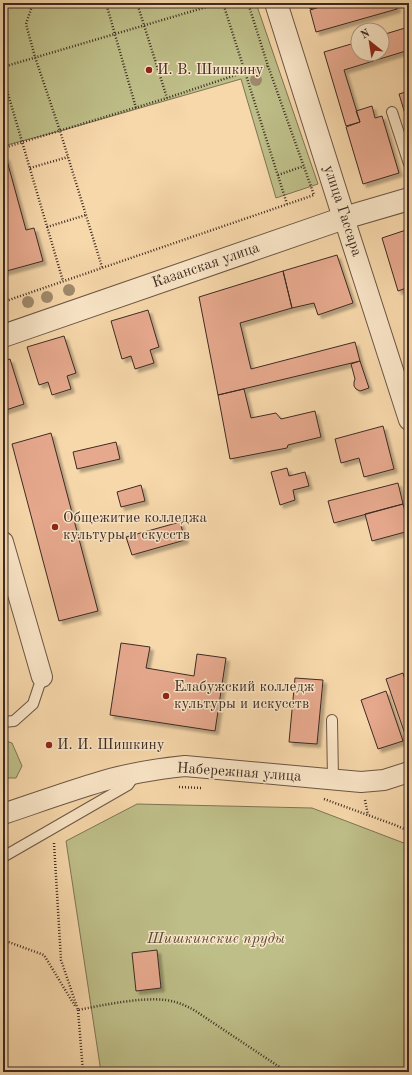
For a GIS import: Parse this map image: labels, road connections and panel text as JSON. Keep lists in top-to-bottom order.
{
  "streets": {
    "street": ["улица Гассара", "Казанская улица", "Набережная улица"]
  },
  "crossings": [
    ["улица Гассара", "Казанская улица"]
  ],
  "parks": ["Шишкинские пруды"],
  "places": [
    "И. В. Шишкину",
    "Общежитие колледжа культуры и скусств",
    "Елабужский колледж культуры и искусств",
    "И. И. Шишкину"
  ],
  "north": "top left"
}
